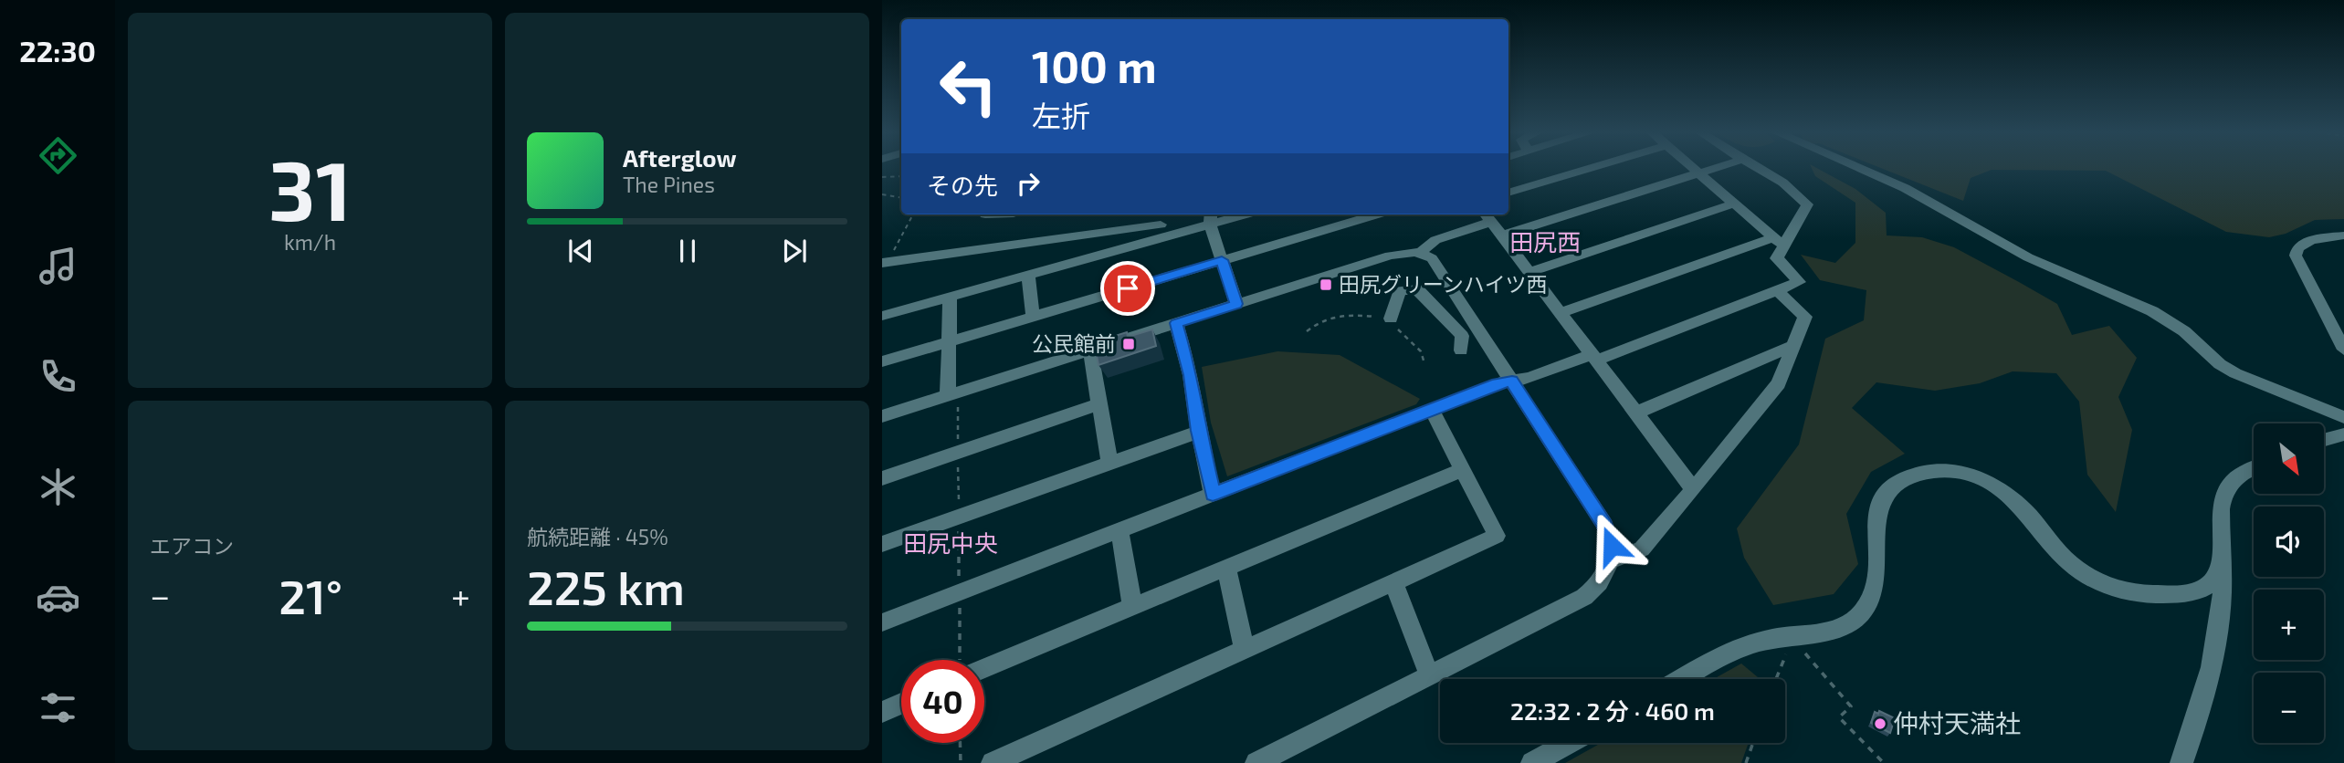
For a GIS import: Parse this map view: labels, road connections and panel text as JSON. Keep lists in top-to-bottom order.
{
  "districts": ["田尻西", "田尻中央"],
  "places": {
    "transit": ["田尻グリーンハイツ西", "公民館前"],
    "other": ["仲村天満社"]
  },
  "north": "bottom right",
  "page": {
    "tabs": "22:30",
    "tile": [
      ["31", "km/h"],
      "エアコン",
      ["航続距離 · 45%", "225 km"]
    ],
    "turn": ["100 m", "左折"],
    "song": ["Afterglow", "The Pines"],
    "then": "その先",
    "map_buttons": ["+", "−"],
    "heat": ["−", "21°", "+"],
    "limit": "40",
    "trip": "22:32 · 2 分 · 460 m"
  }
}
